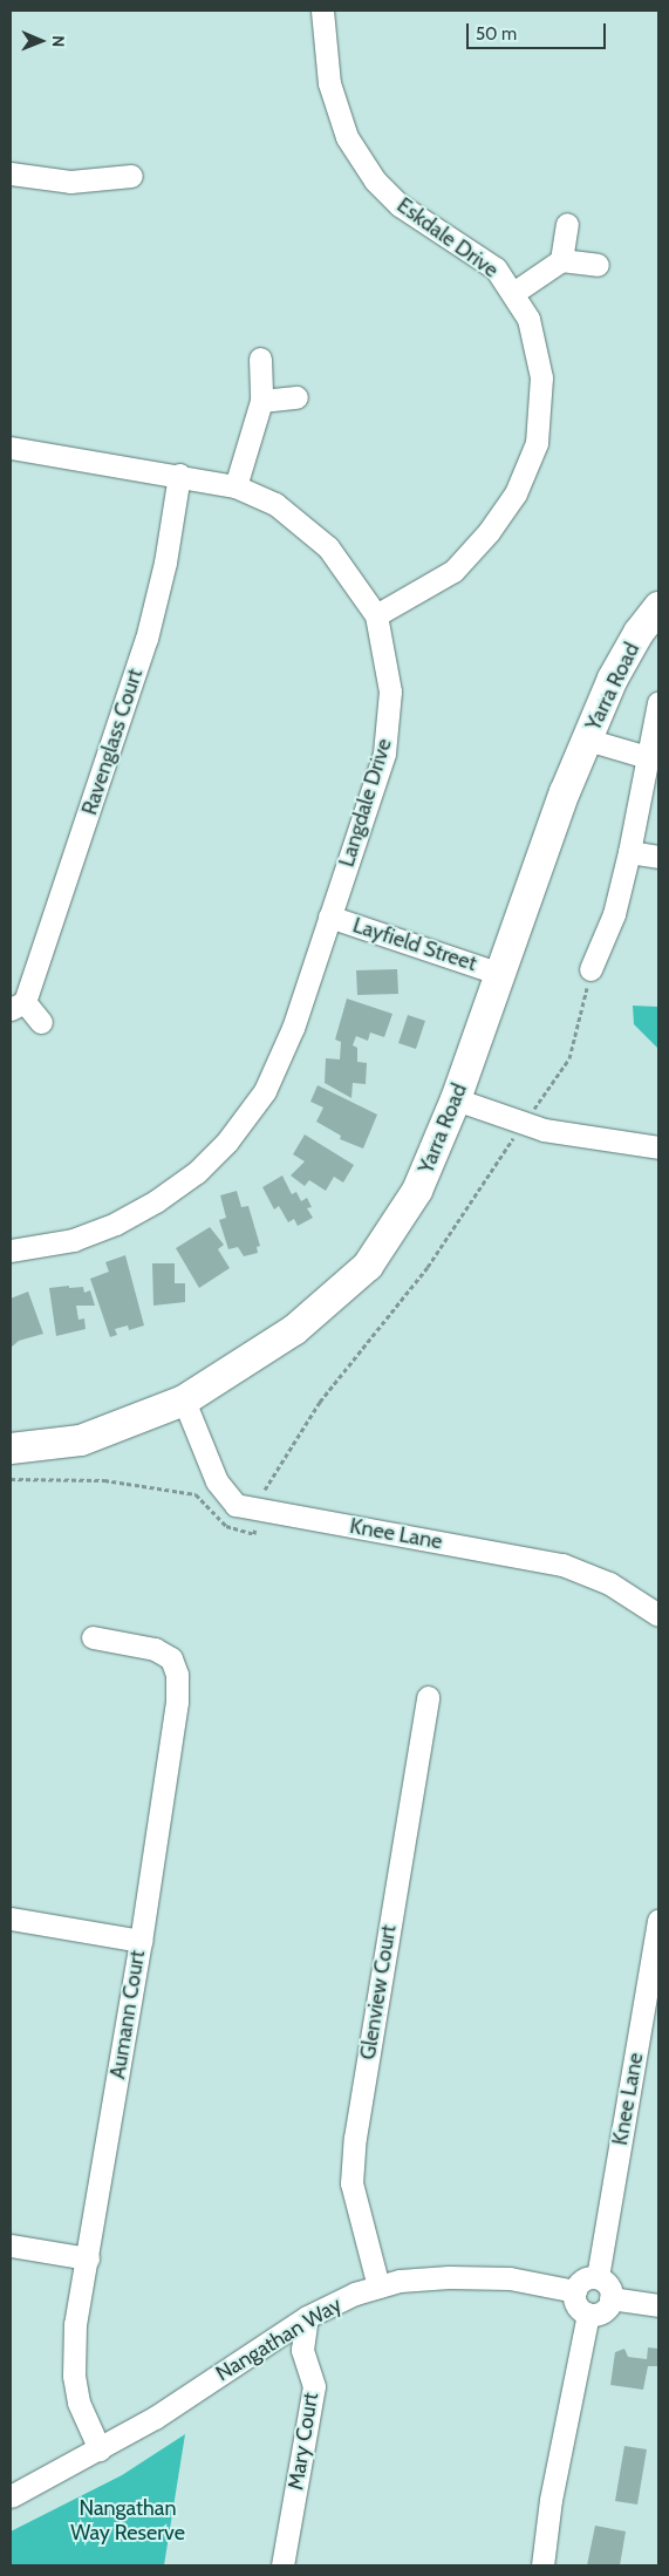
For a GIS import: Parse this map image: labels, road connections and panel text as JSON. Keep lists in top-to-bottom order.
{
  "streets": {
    "main road": ["Yarra Road"],
    "street": [
      "Eskdale Drive",
      "Ravenglass Court",
      "Langdale Drive",
      "Layfield Street",
      "Knee Lane",
      "Glenview Court",
      "Aumann Court",
      "Nangathan Way",
      "Mary Court"
    ]
  },
  "crossings": [
    ["Eskdale Drive", "Langdale Drive"],
    ["Yarra Road", "Layfield Street"],
    ["Yarra Road", "Knee Lane"],
    ["Ravenglass Court", "Langdale Drive"],
    ["Langdale Drive", "Layfield Street"],
    ["Knee Lane", "Nangathan Way"],
    ["Glenview Court", "Nangathan Way"],
    ["Aumann Court", "Nangathan Way"],
    ["Nangathan Way", "Mary Court"]
  ],
  "parks": ["Nangathan Way Reserve"],
  "scale_bar": "50 m",
  "north": "right"
}
